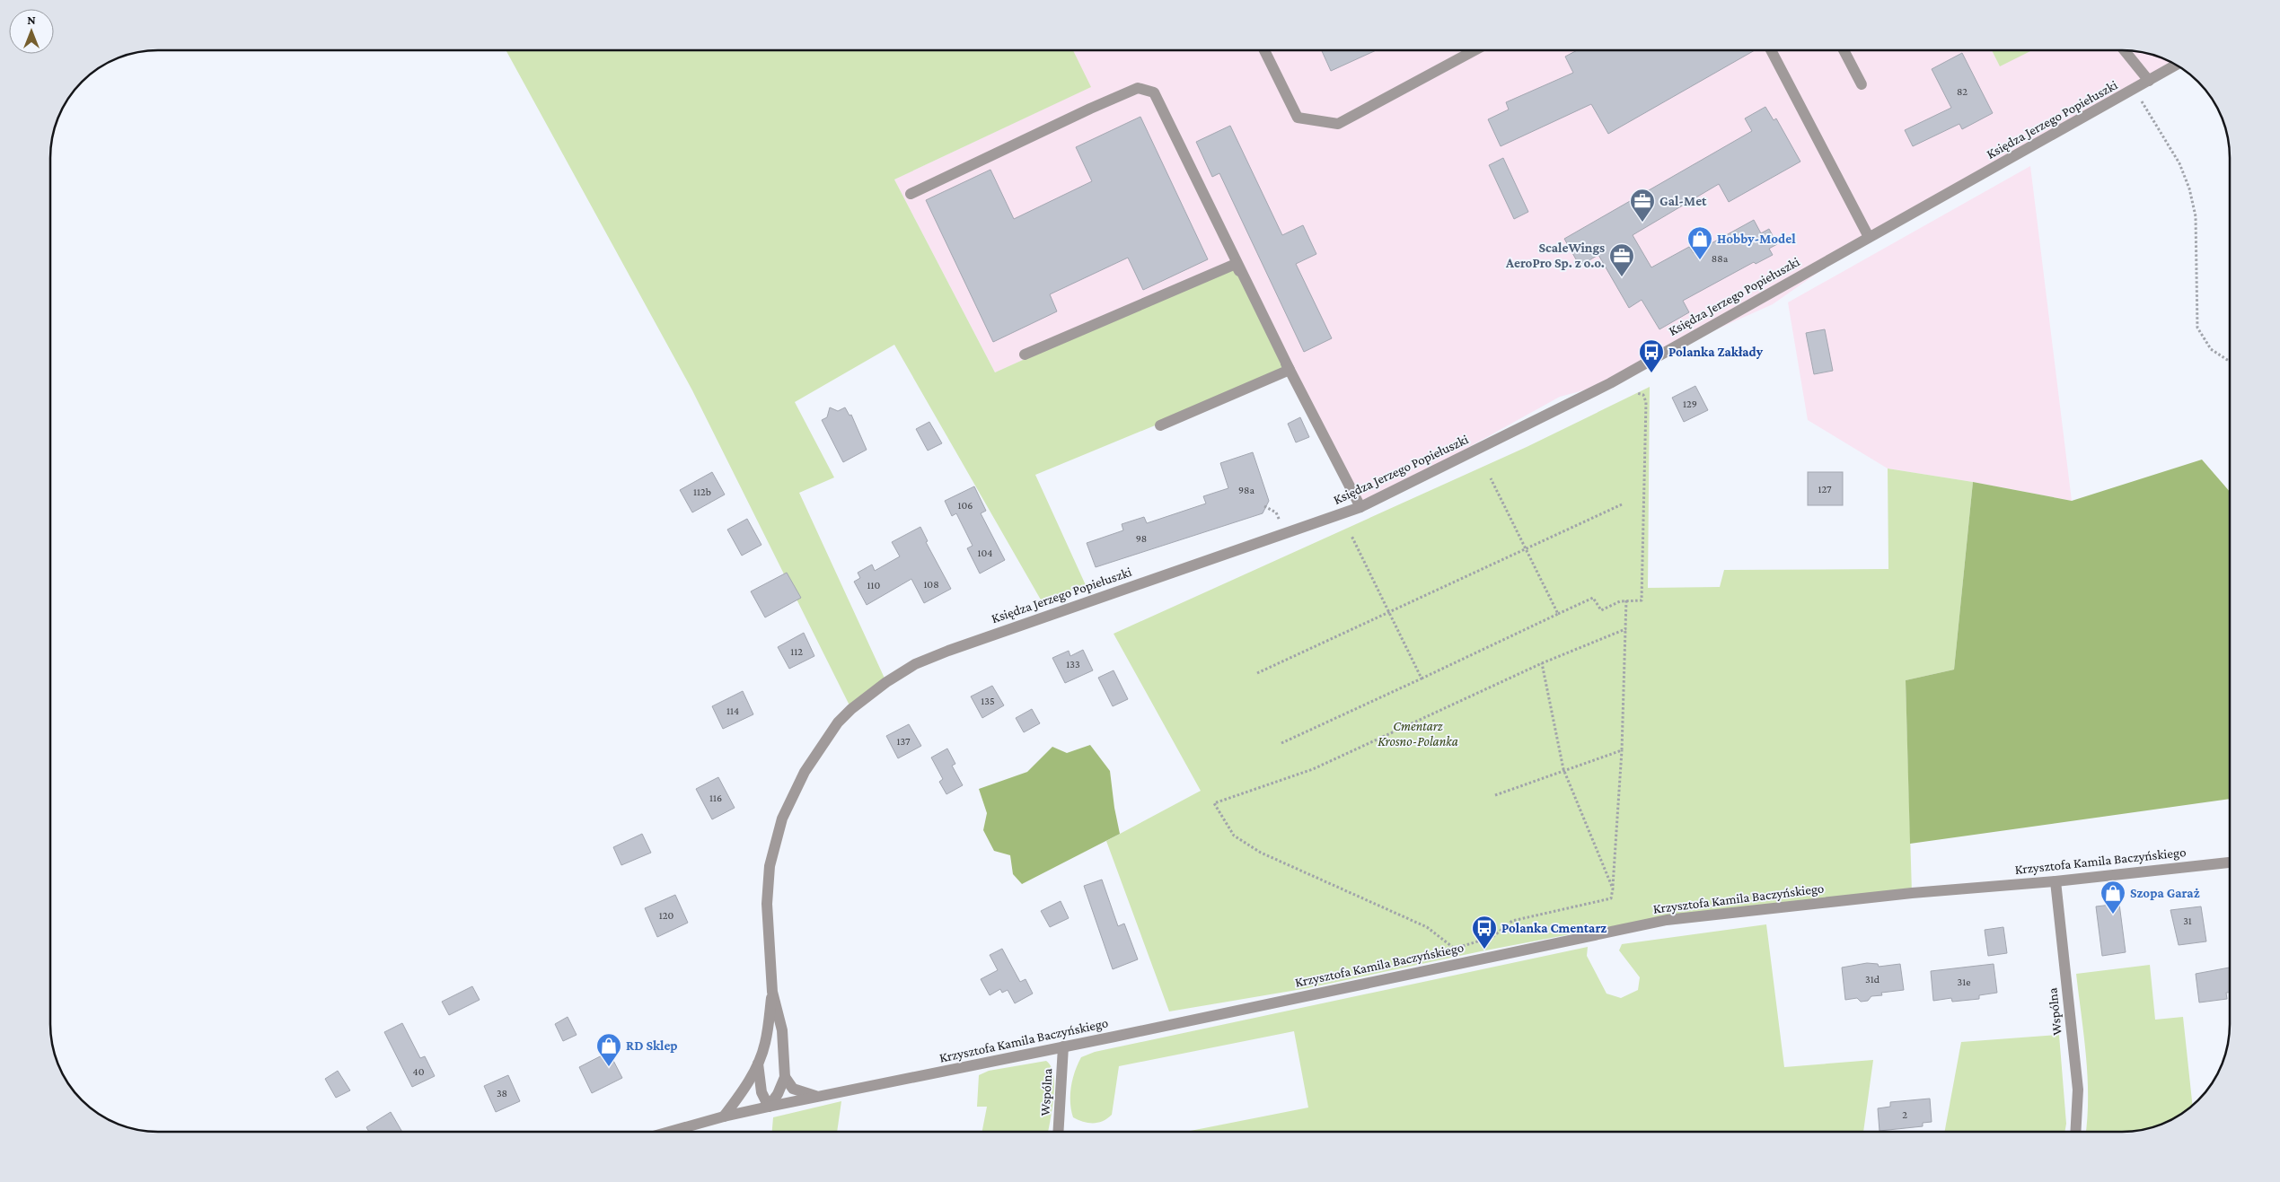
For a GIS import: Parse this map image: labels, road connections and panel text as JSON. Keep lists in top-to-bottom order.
{
  "streets": {
    "street": ["Księdza Jerzego Popiełuszki", "Krzysztofa Kamila Baczyńskiego", "Wspólna"]
  },
  "crossings": [
    ["Księdza Jerzego Popiełuszki", "Krzysztofa Kamila Baczyńskiego"],
    ["Krzysztofa Kamila Baczyńskiego", "Wspólna"]
  ],
  "parks": ["Cmentarz Krosno-Polanka"],
  "places": {
    "office": ["Gal-Met", "ScaleWings AeroPro Sp. z o.o."],
    "shop": ["Hobby-Model", "Szopa Garaż", "RD Sklep"],
    "bus stop": ["Polanka Zakłady", "Polanka Cmentarz"]
  },
  "house_numbers": [
    "82",
    "88a",
    "129",
    "127",
    "98a",
    "112b",
    "106",
    "98",
    "104",
    "108",
    "110",
    "112",
    "133",
    "135",
    "114",
    "137",
    "116",
    "120",
    "31",
    "31d",
    "31e",
    "40",
    "38",
    "2"
  ],
  "north": "top"
}
